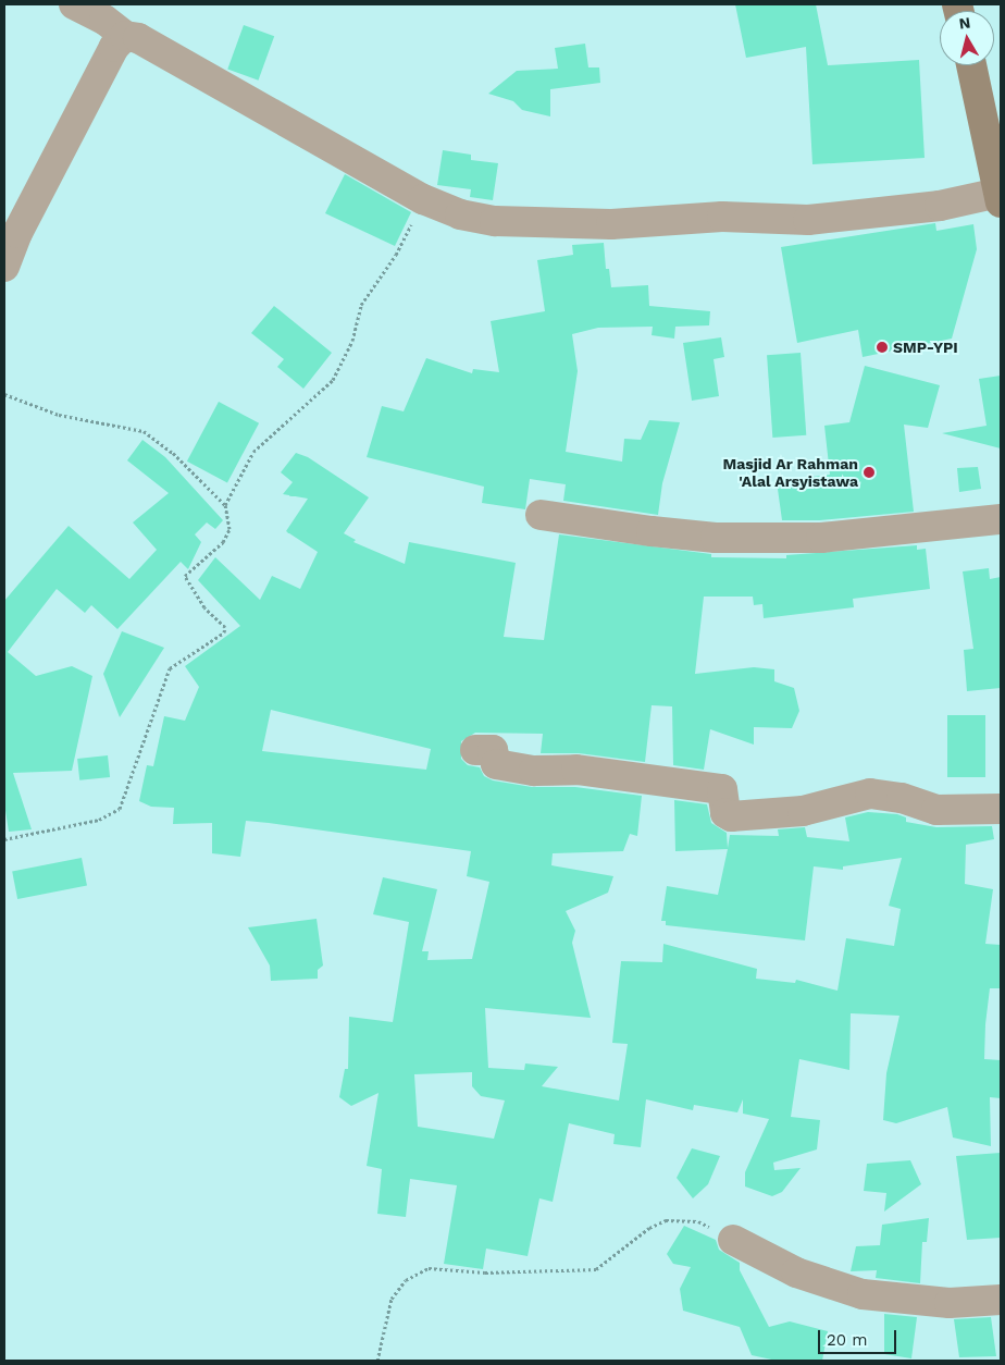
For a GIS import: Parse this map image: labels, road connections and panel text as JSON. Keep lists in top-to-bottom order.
{
  "places": ["SMP-YPI", "Masjid Ar Rahman 'Alal Arsyistawa"],
  "scale_bar": "20 m",
  "north": "top"
}
